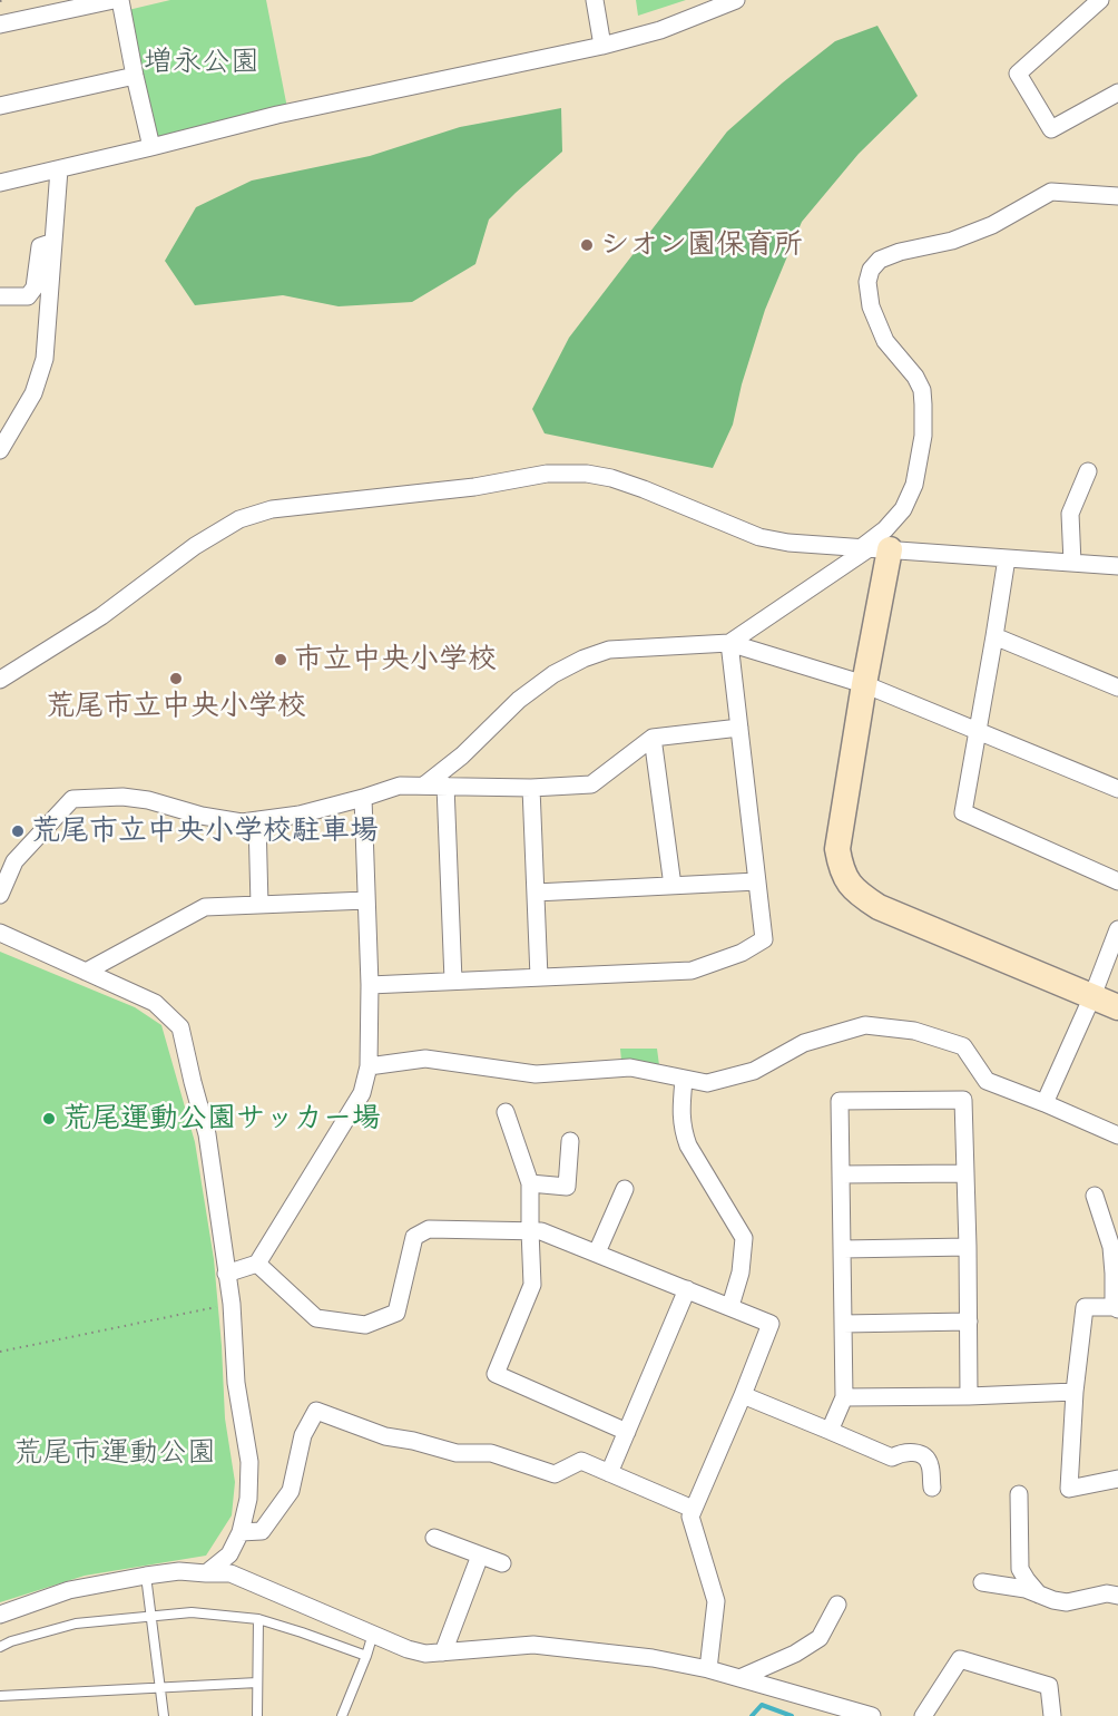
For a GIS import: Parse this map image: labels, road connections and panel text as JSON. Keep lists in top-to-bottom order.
{
  "parks": ["増永公園", "荒尾市運動公園"],
  "places": [
    "シオン園保育所",
    "市立中央小学校",
    "荒尾市立中央小学校",
    "荒尾市立中央小学校駐車場",
    "荒尾運動公園サッカー場"
  ]
}
